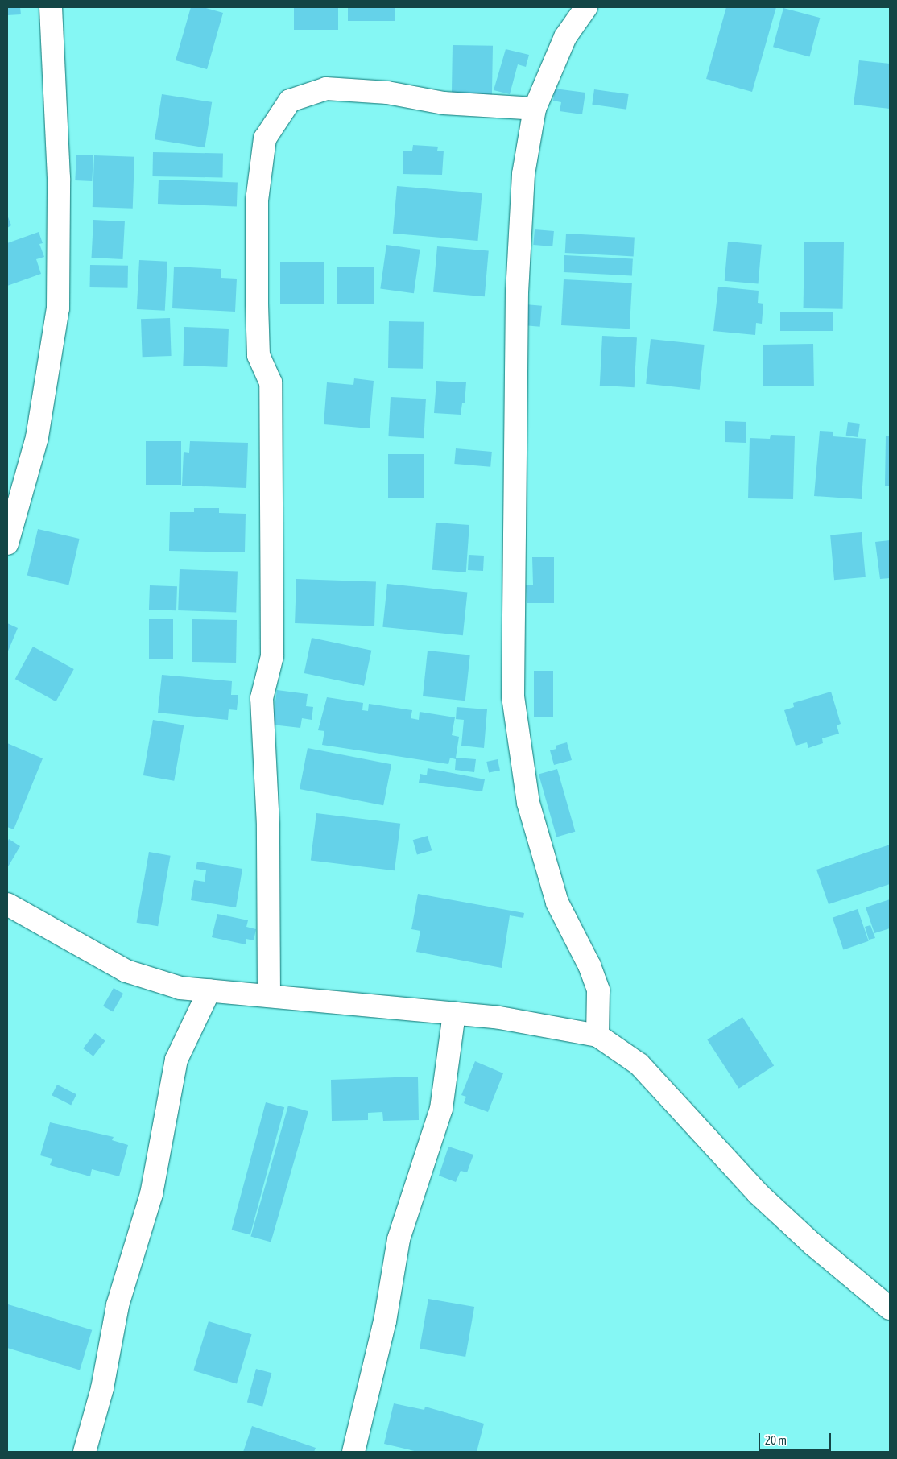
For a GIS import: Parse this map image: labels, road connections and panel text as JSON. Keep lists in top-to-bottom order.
{
  "scale_bar": "20 m"
}
